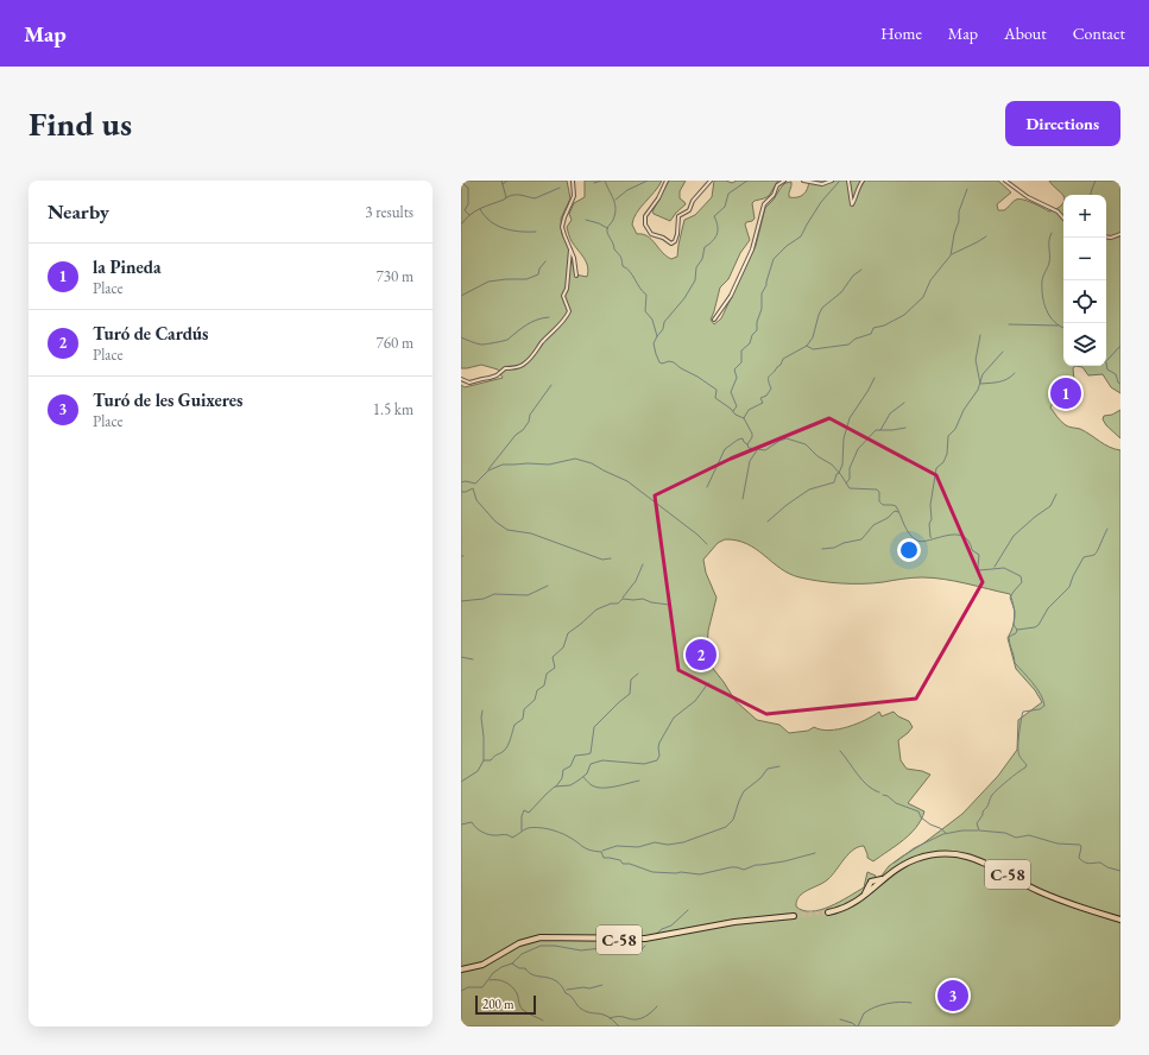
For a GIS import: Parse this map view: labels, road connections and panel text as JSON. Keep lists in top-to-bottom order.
{
  "streets": {
    "main road": ["C-58"]
  },
  "scale_bar": "200 m",
  "page": {
    "header": "Map",
    "nav": [
      "Home",
      "Map",
      "About",
      "Contact"
    ],
    "buttons": "Directions",
    "title": "Find us",
    "heading": ["Nearby", "3 results"],
    "map_buttons": ["+", "−"],
    "list": [
      {
        "mark": "1",
        "name": "la Pineda",
        "note": "Place",
        "value": "730 m"
      },
      {
        "mark": "2",
        "name": "Turó de Cardús",
        "note": "Place",
        "value": "760 m"
      },
      {
        "mark": "3",
        "name": "Turó de les Guixeres",
        "note": "Place",
        "value": "1.5 km"
      }
    ],
    "pins": ["1", "2", "3"],
    "scale": "200 m"
  }
}
